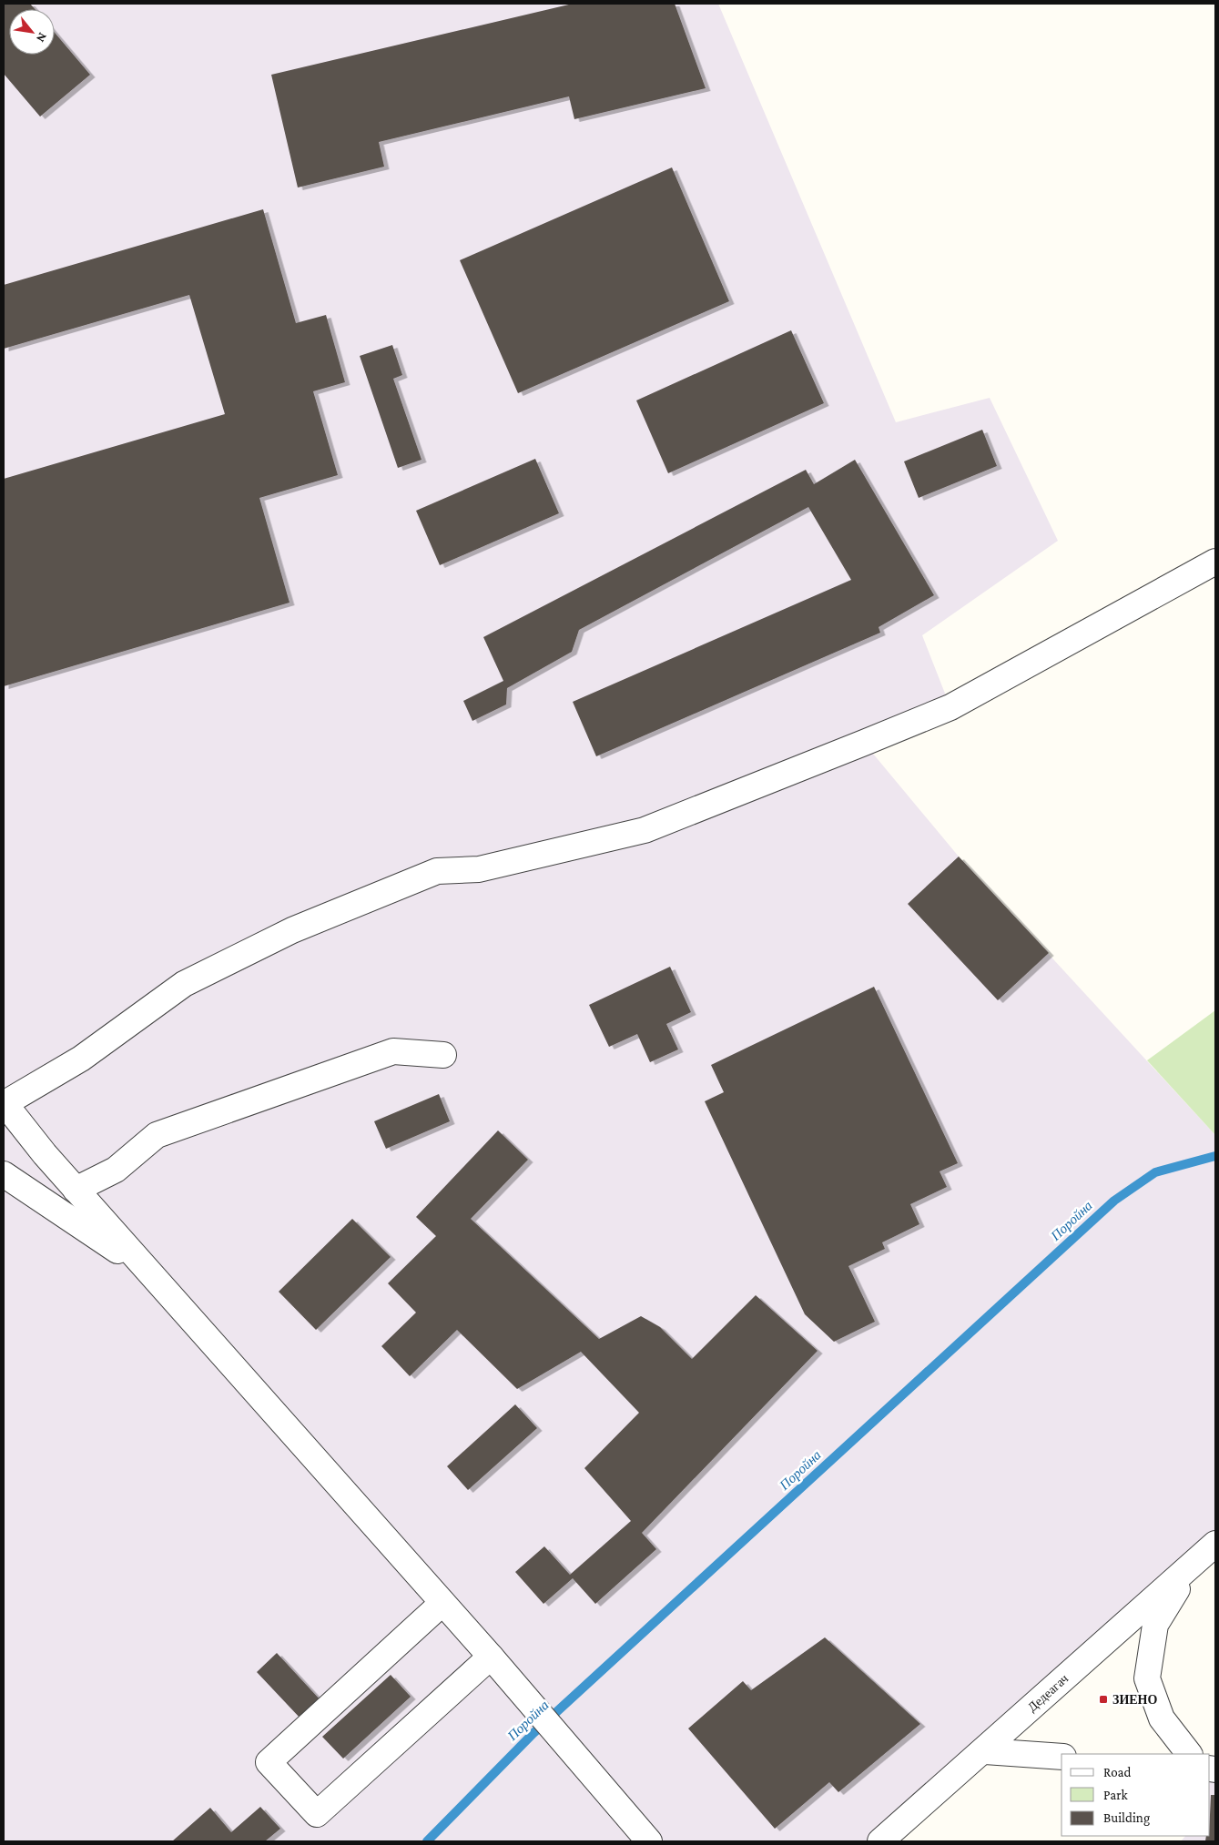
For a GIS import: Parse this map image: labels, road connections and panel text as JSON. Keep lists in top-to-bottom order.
{
  "streets": {
    "street": ["Дедеагач"]
  },
  "water": ["Поройна"],
  "places": {
    "transit": ["ЗИЕНО"]
  },
  "legend": ["Road", "Park", "Building"],
  "north": "bottom right"
}
